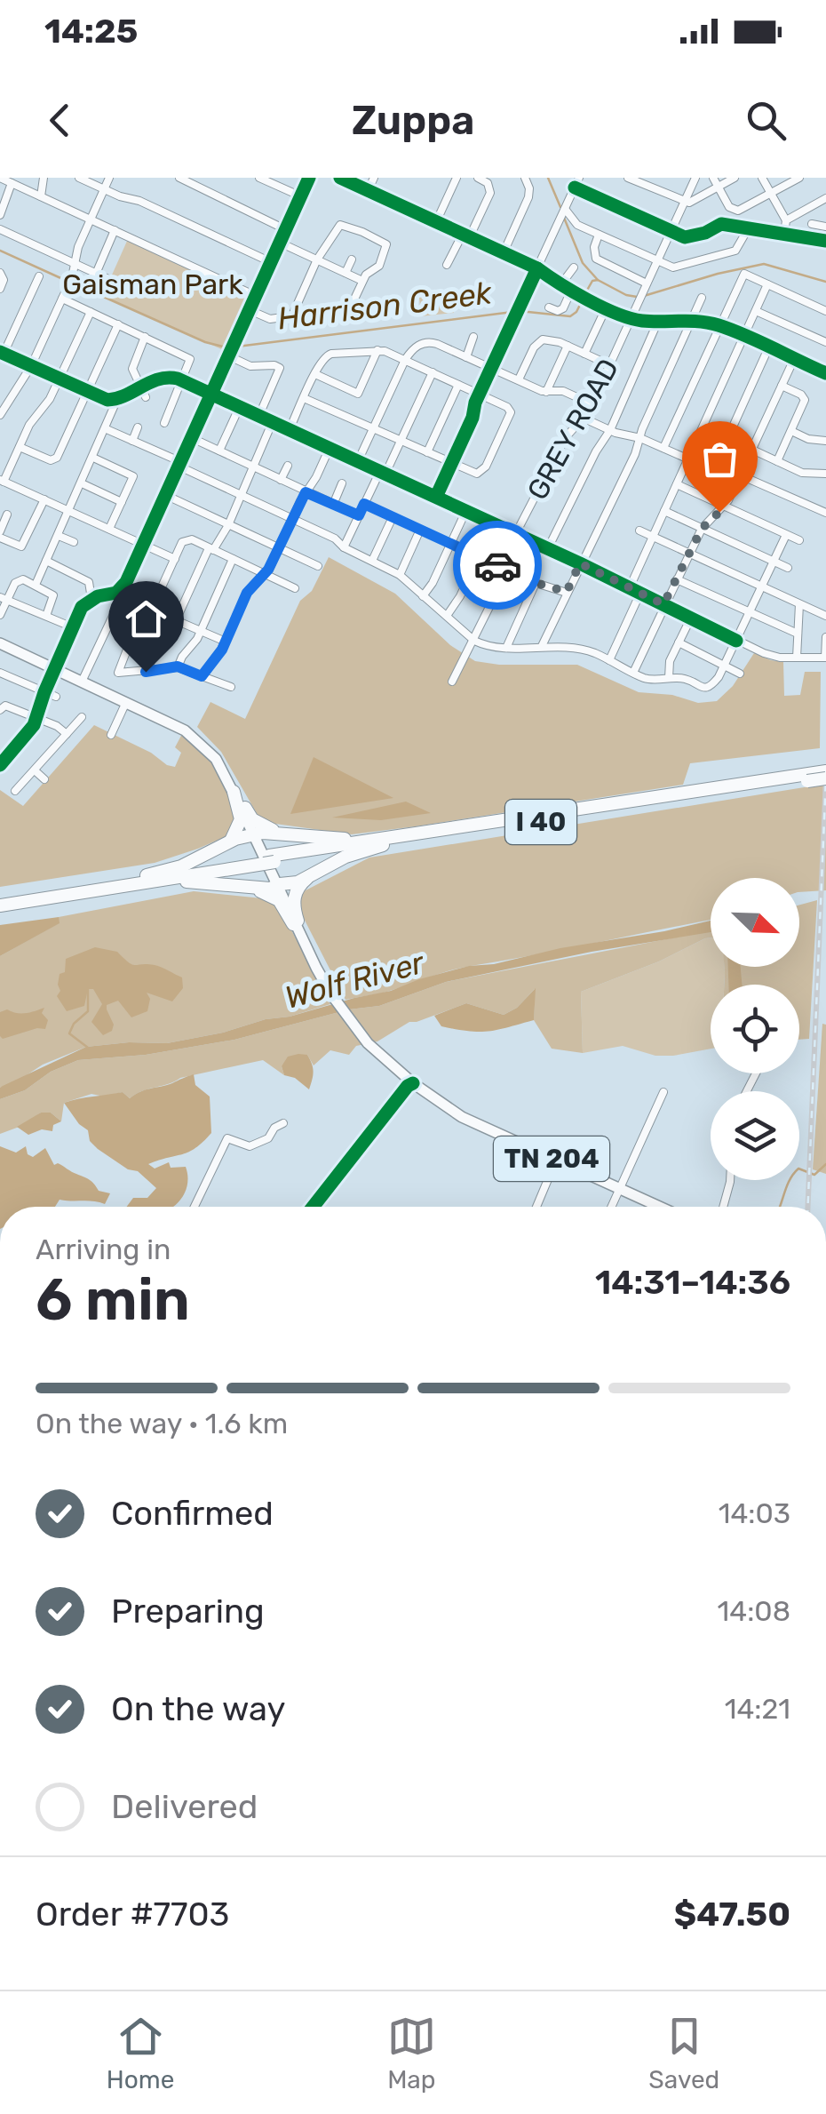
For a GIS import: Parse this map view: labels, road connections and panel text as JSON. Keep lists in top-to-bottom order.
{
  "streets": {
    "highway": ["I 40"],
    "main road": ["TN 204"],
    "street": ["GREY ROAD"]
  },
  "water": ["Harrison Creek", "Wolf River"],
  "parks": ["Gaisman Park"],
  "north": "bottom right",
  "page": {
    "status": "14:25",
    "header": "Zuppa",
    "heading": ["6 min", "Arriving in", "14:31–14:36"],
    "panel": ["Order #7703", "$47.50"],
    "bar": "On the way · 1.6 km",
    "list": [
      ["Confirmed", "14:03"],
      ["Preparing", "14:08"],
      ["On the way", "14:21"],
      "Delivered"
    ],
    "tabs": ["Home", "Map", "Saved"]
  }
}
